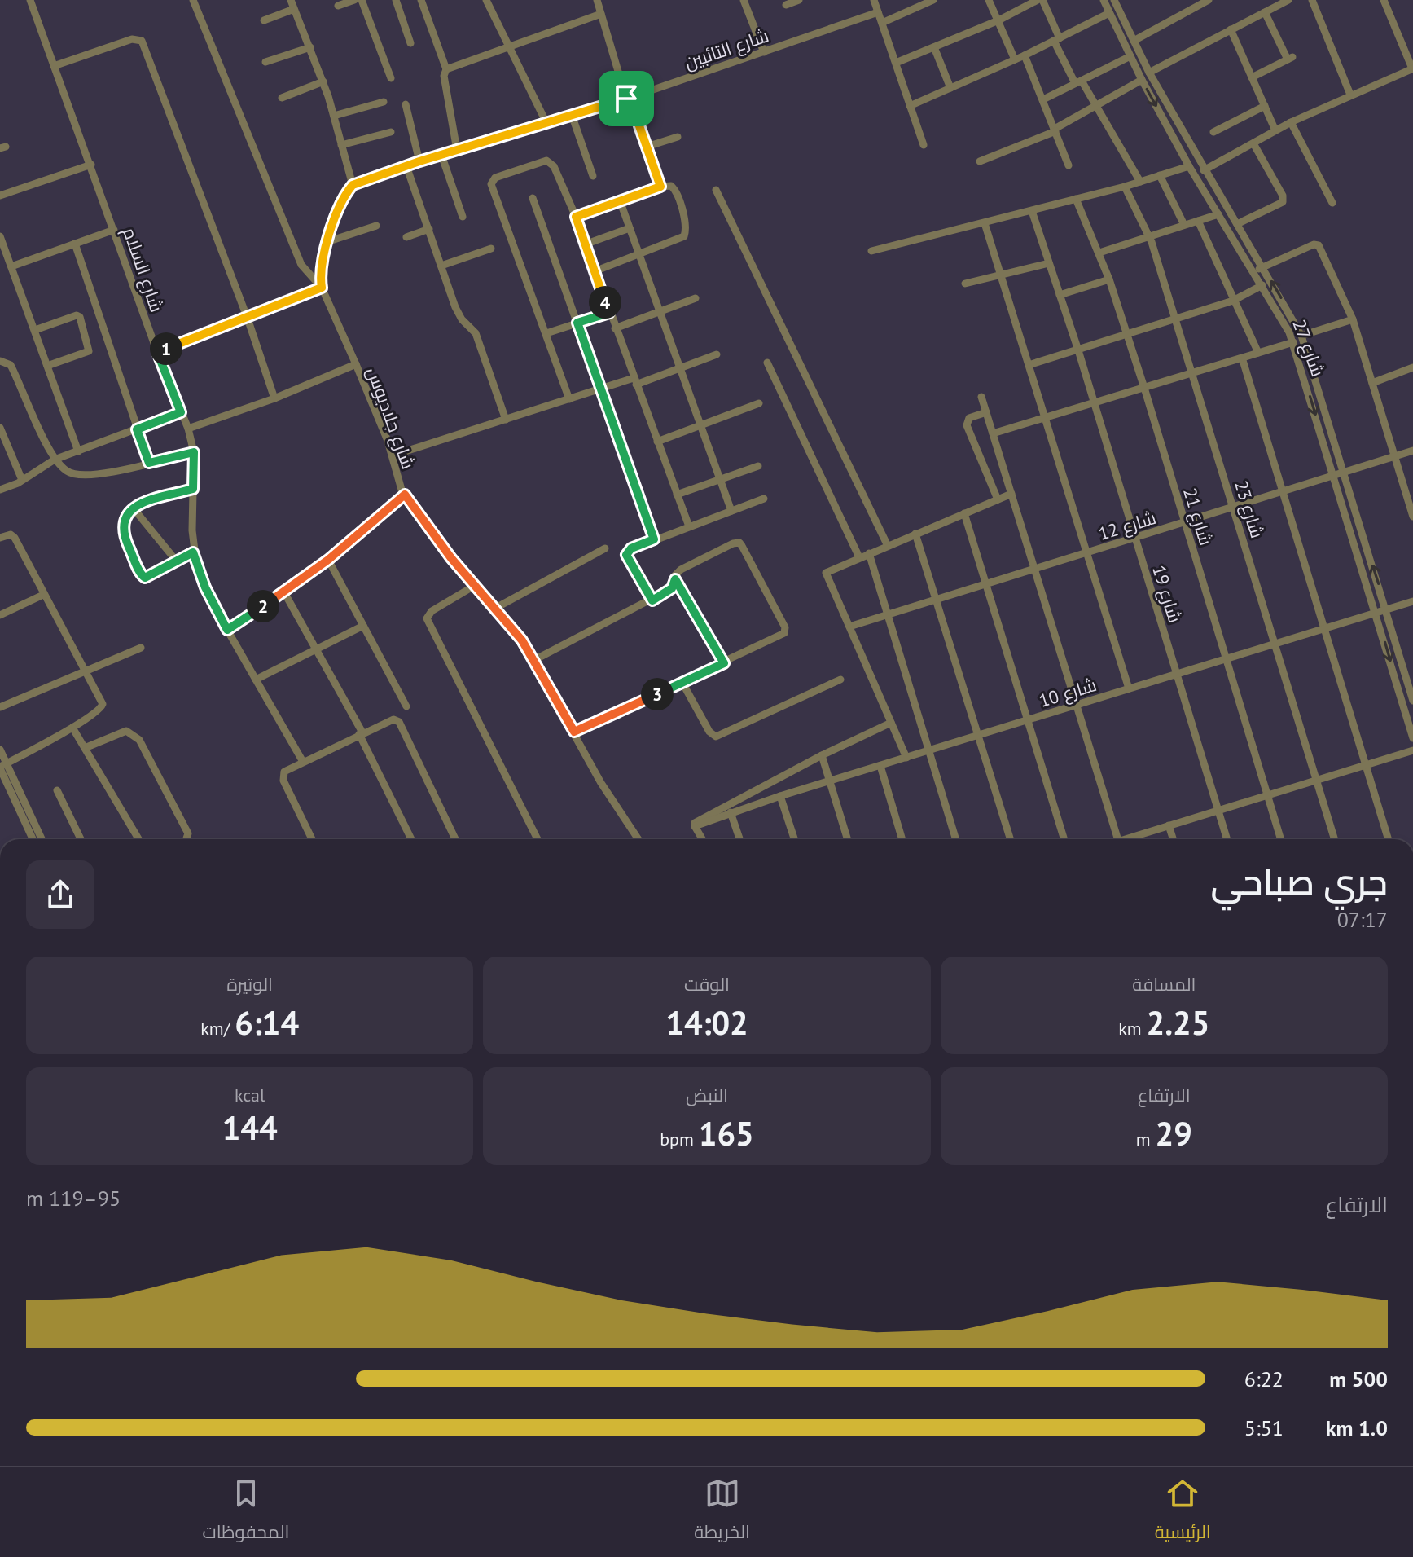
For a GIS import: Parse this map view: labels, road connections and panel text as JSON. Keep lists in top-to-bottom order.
{
  "streets": {
    "street": [
      "شارع التائبين",
      "شارع السلام",
      "شارع 27",
      "شارع جلاديوس",
      "شارع 23",
      "شارع 21",
      "شارع 12",
      "شارع 19",
      "شارع 10"
    ]
  },
  "crossings": [
    ["شارع 27", "شارع 12"],
    ["شارع 27", "شارع 10"],
    ["شارع 23", "شارع 12"],
    ["شارع 23", "شارع 10"],
    ["شارع 21", "شارع 12"],
    ["شارع 21", "شارع 10"],
    ["شارع 12", "شارع 19"],
    ["شارع 19", "شارع 10"]
  ],
  "page": {
    "pins": [
      "4",
      "1",
      "2",
      "3"
    ],
    "heading": ["جري صباحي", "07:17"],
    "stats": [
      ["المسافة", "2.25 km"],
      ["الوقت", "14:02"],
      ["الوتيرة", "6:14 /km"],
      ["الارتفاع", "29 m"],
      ["النبض", "165 bpm"],
      ["kcal", "144"]
    ],
    "chart": ["الارتفاع", "95–119 m"],
    "list": [
      {
        "name": "500 m",
        "note": "6:22"
      },
      {
        "name": "1.0 km",
        "note": "5:51"
      }
    ],
    "tabs": ["الرئيسية", "الخريطة", "المحفوظات"]
  }
}
